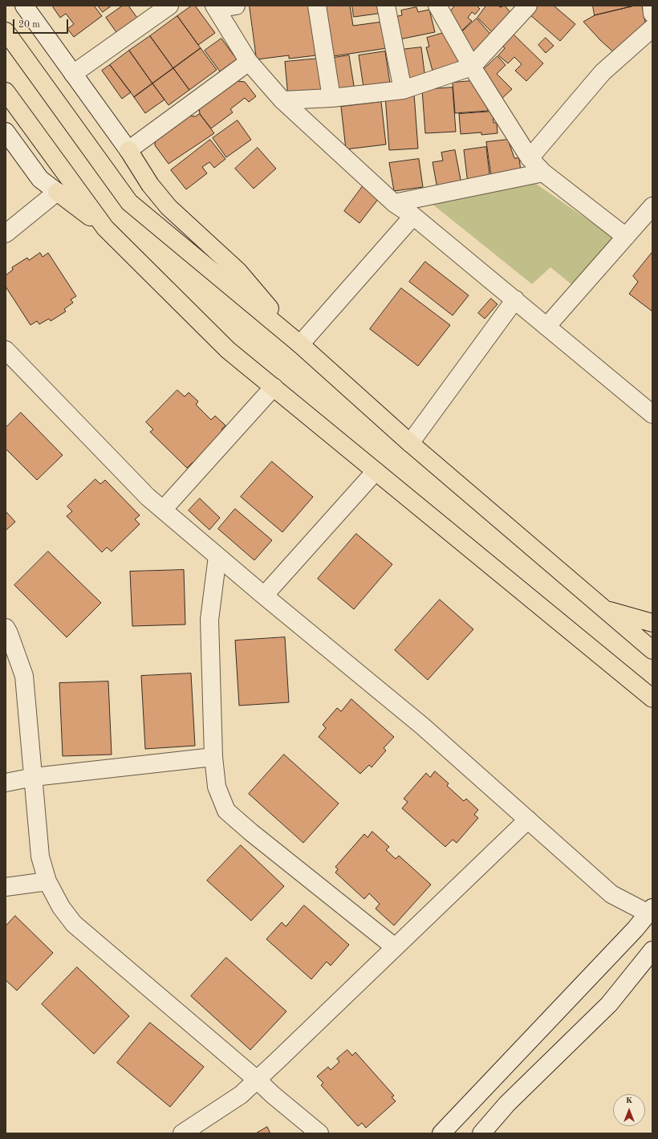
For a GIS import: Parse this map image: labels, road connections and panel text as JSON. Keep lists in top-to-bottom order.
{
  "scale_bar": "20 m",
  "north": "top"
}
